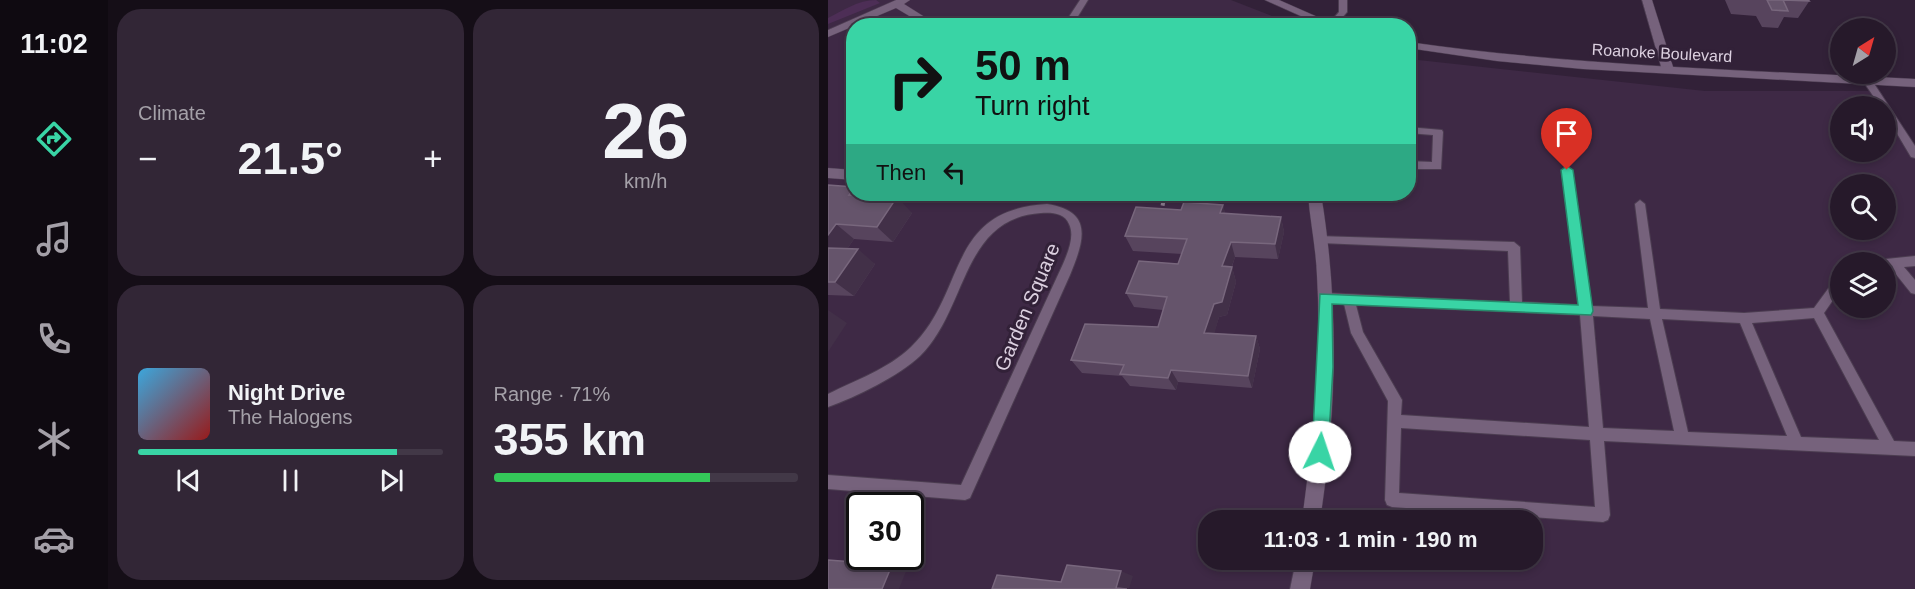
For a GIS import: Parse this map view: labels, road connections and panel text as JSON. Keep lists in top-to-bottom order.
{
  "streets": {
    "main road": ["Roanoke Boulevard"],
    "lane": ["Garden Square"]
  },
  "north": "top right",
  "page": {
    "tabs": "11:02",
    "tile": [
      "Climate",
      ["26", "km/h"],
      ["Range · 71%", "355 km"]
    ],
    "turn": ["50 m", "Turn right"],
    "heat": ["−", "21.5°", "+"],
    "then": "Then",
    "song": ["Night Drive", "The Halogens"],
    "limit": "30",
    "trip": "11:03 · 1 min · 190 m"
  }
}
